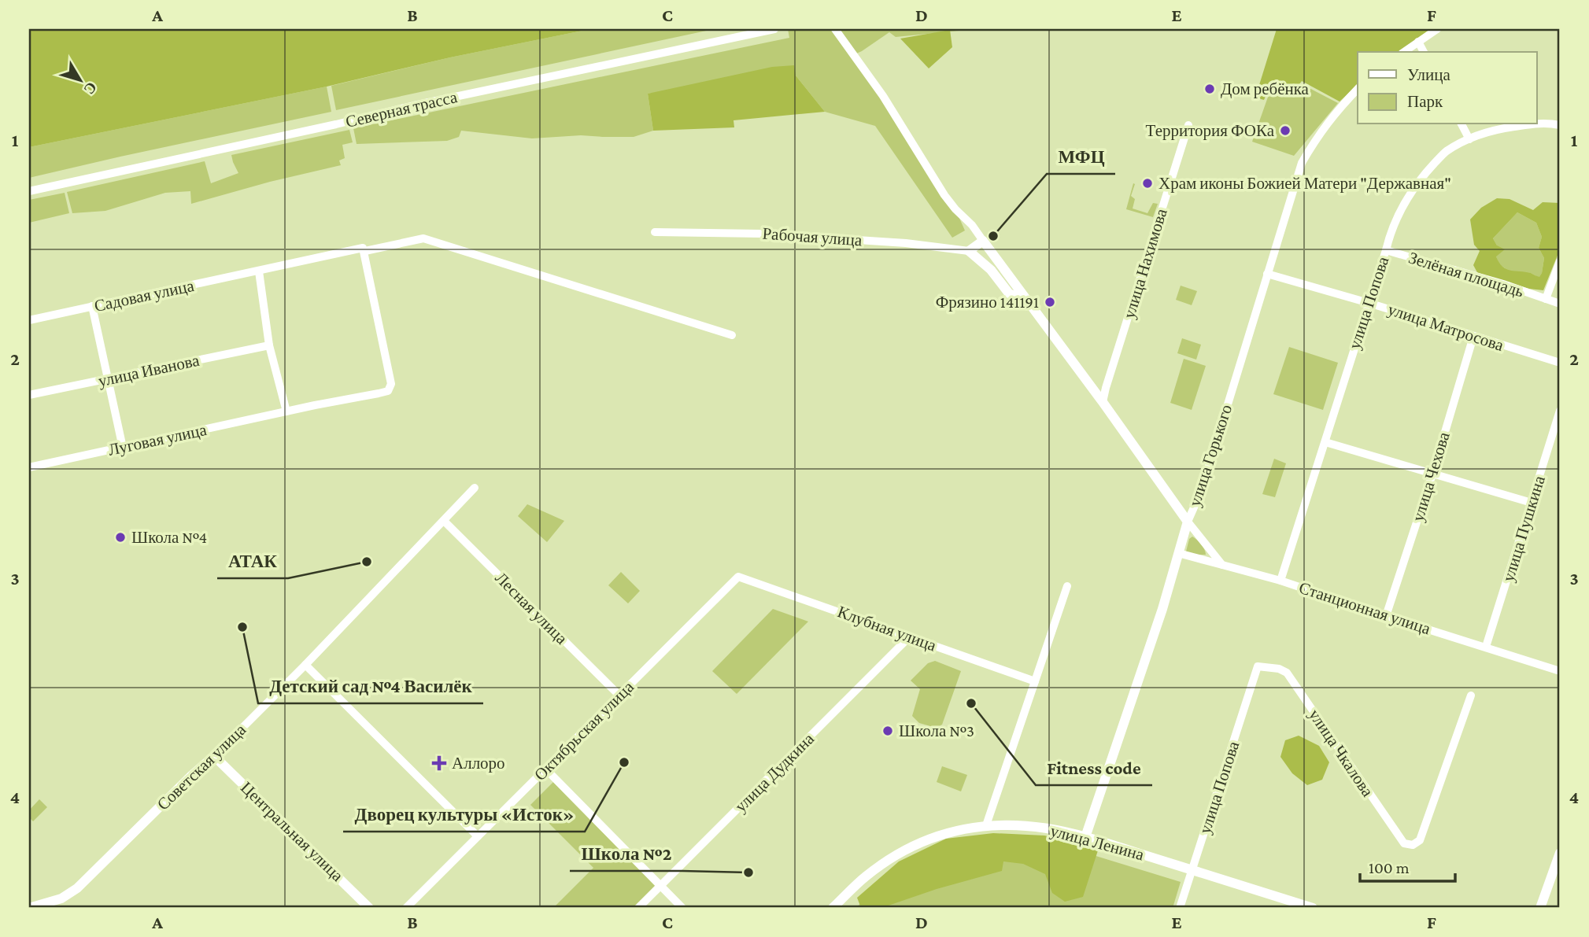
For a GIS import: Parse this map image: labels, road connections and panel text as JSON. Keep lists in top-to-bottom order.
{
  "streets": {
    "street": [
      "Северная трасса",
      "Рабочая улица",
      "улица Нахимова",
      "Зелёная площадь",
      "Садовая улица",
      "улица Попова",
      "улица Матросова",
      "улица Иванова",
      "Луговая улица",
      "улица Горького",
      "улица Чехова",
      "улица Пушкина",
      "Лесная улица",
      "Станционная улица",
      "Клубная улица",
      "Октябрьская улица",
      "улица Чкалова",
      "Советская улица",
      "улица Дудкина",
      "Центральная улица",
      "улица Ленина"
    ]
  },
  "crossings": [
    ["Зелёная площадь", "улица Попова"],
    ["Садовая улица", "Луговая улица"],
    ["улица Попова", "улица Матросова"],
    ["улица Попова", "Станционная улица"],
    ["улица Попова", "улица Чкалова"],
    ["улица Попова", "улица Ленина"],
    ["улица Матросова", "улица Горького"],
    ["улица Матросова", "улица Чехова"],
    ["улица Горького", "Станционная улица"],
    ["улица Горького", "улица Ленина"],
    ["улица Чехова", "Станционная улица"],
    ["улица Пушкина", "Станционная улица"],
    ["Лесная улица", "Октябрьская улица"],
    ["Лесная улица", "Советская улица"],
    ["Клубная улица", "Октябрьская улица"],
    ["Клубная улица", "улица Дудкина"],
    ["Советская улица", "Центральная улица"]
  ],
  "places": {
    "other": [
      "Дом ребёнка",
      "Территория ФОКа",
      "Храм иконы Божией Матери \"Державная\"",
      "МФЦ",
      "Фрязино 141191",
      "Школа №4",
      "АТАК",
      "Детский сад №4 Василёк",
      "Fitness code",
      "Школа №3",
      "Дворец культуры «Исток»",
      "Школа №2"
    ],
    "health": ["Аллоро"]
  },
  "legend": ["Улица", "Парк"],
  "scale_bar": "100 m",
  "north": "bottom right",
  "grid": {
    "columns": [
      "A",
      "B",
      "C",
      "D",
      "E",
      "F"
    ],
    "rows": [
      "1",
      "2",
      "3",
      "4"
    ]
  }
}
